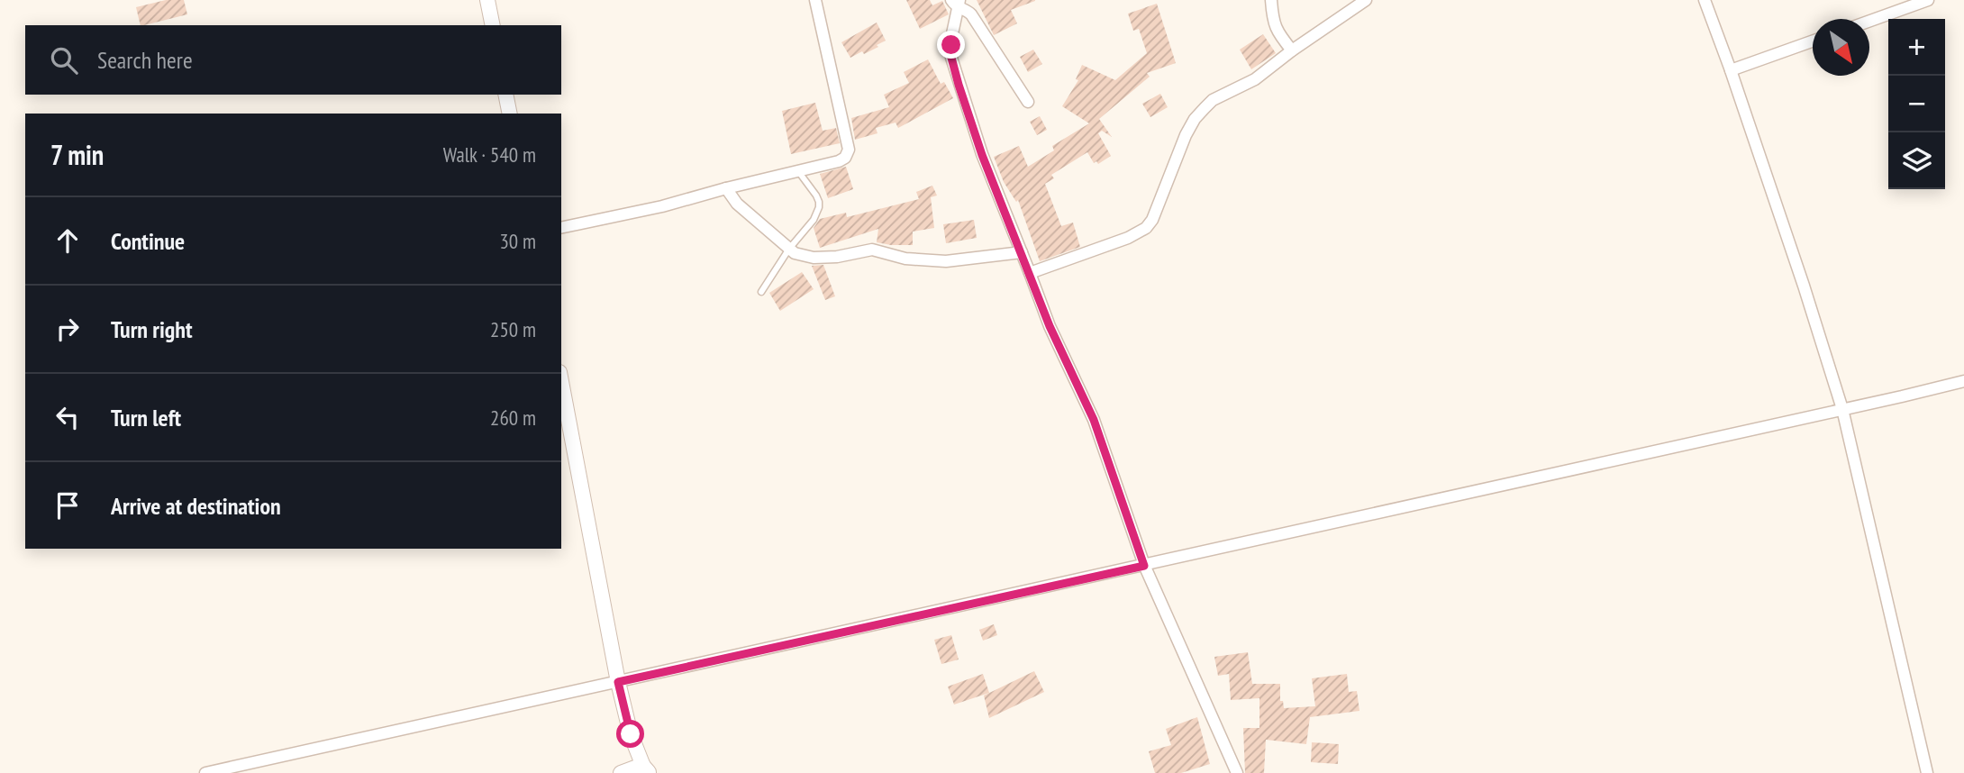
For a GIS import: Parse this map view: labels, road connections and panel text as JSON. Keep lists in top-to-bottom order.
{
  "north": "bottom right",
  "page": {
    "map_buttons": ["+", "−"],
    "search": "Search here",
    "heading": ["7 min", "Walk · 540 m"],
    "list": [
      ["Continue", "30 m"],
      ["Turn right", "250 m"],
      ["Turn left", "260 m"],
      "Arrive at destination"
    ]
  }
}
